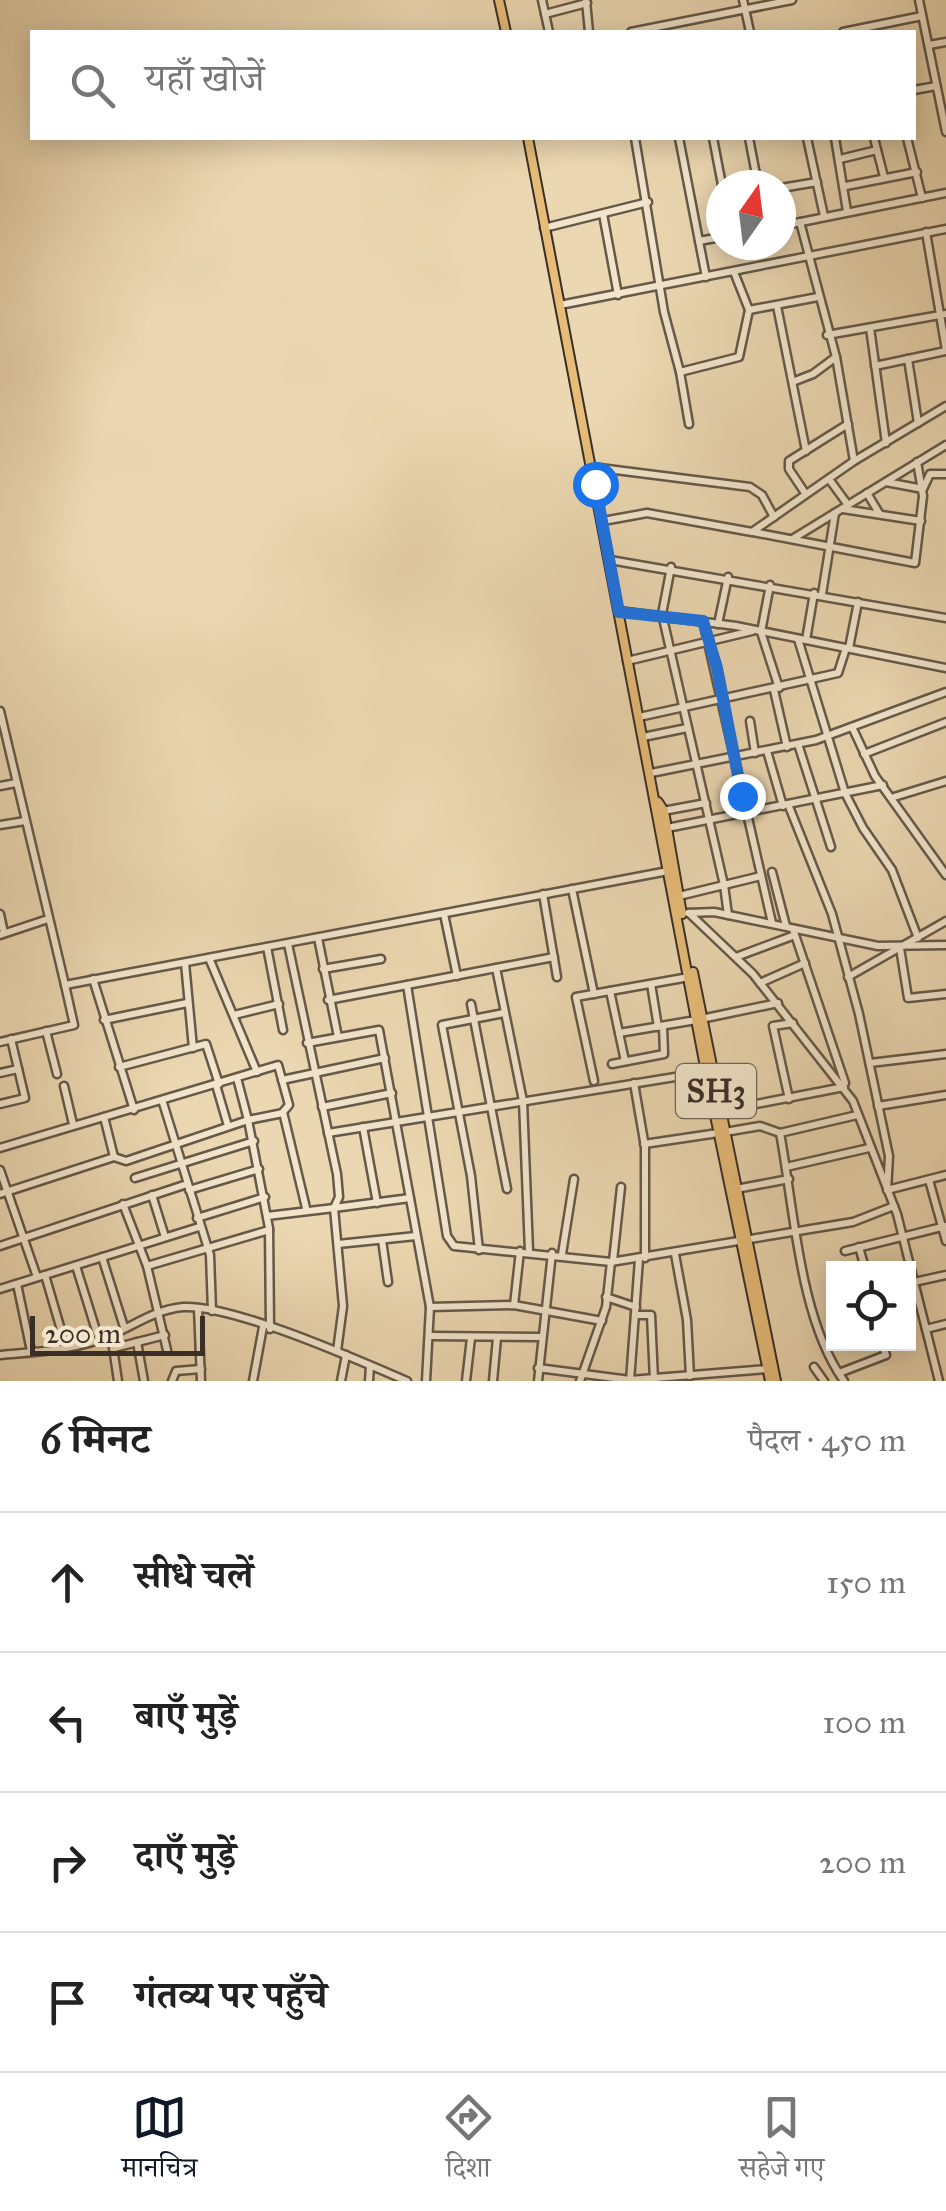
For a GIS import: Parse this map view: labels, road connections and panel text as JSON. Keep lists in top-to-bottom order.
{
  "streets": {
    "main road": ["SH3"]
  },
  "scale_bar": "200 m",
  "north": "top",
  "page": {
    "search": "यहाँ खोजें",
    "scale": "200 m",
    "heading": ["6 मिनट", "पैदल · 450 m"],
    "list": [
      ["सीधे चलें", "150 m"],
      ["बाएँ मुड़ें", "100 m"],
      ["दाएँ मुड़ें", "200 m"],
      "गंतव्य पर पहुँचे"
    ],
    "nav": ["मानचित्र", "दिशा", "सहेजे गए"]
  }
}
